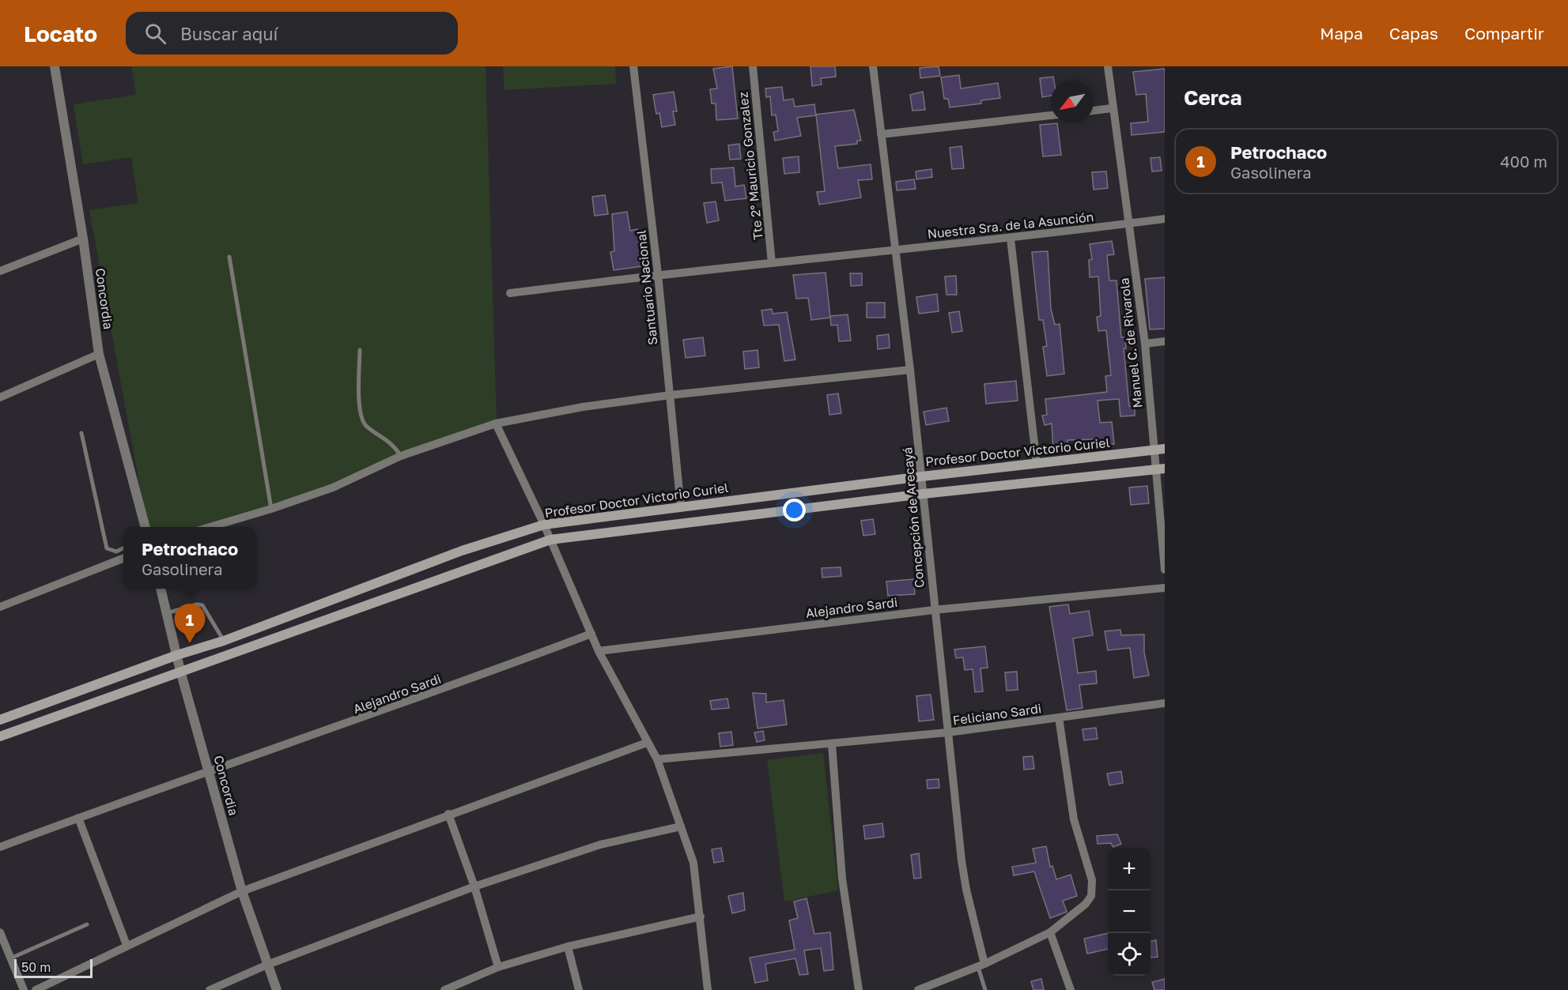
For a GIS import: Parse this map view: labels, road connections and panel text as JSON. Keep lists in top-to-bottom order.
{
  "streets": {
    "main road": ["Profesor Doctor Victorio Curiel"],
    "street": [
      "Tte 2° Mauricio Gonzalez",
      "Nuestra Sra. de la Asunción",
      "Santuario Nacional",
      "Concordia",
      "Manuel C. de Rivarola",
      "Concepción de Arecayá",
      "Alejandro Sardi",
      "Feliciano Sardi"
    ]
  },
  "crossings": [
    ["Tte 2° Mauricio Gonzalez", "Nuestra Sra. de la Asunción"],
    ["Nuestra Sra. de la Asunción", "Santuario Nacional"],
    ["Nuestra Sra. de la Asunción", "Manuel C. de Rivarola"],
    ["Nuestra Sra. de la Asunción", "Concepción de Arecayá"],
    ["Santuario Nacional", "Profesor Doctor Victorio Curiel"],
    ["Concordia", "Profesor Doctor Victorio Curiel"],
    ["Concordia", "Alejandro Sardi"],
    ["Manuel C. de Rivarola", "Profesor Doctor Victorio Curiel"],
    ["Profesor Doctor Victorio Curiel", "Concepción de Arecayá"],
    ["Concepción de Arecayá", "Alejandro Sardi"],
    ["Concepción de Arecayá", "Feliciano Sardi"]
  ],
  "scale_bar": "50 m",
  "north": "bottom left",
  "page": {
    "header": "Locato",
    "search": "Buscar aquí",
    "nav": ["Mapa", "Capas", "Compartir"],
    "heading": "Cerca",
    "list": [
      {
        "mark": "1",
        "name": "Petrochaco",
        "note": "Gasolinera",
        "value": "400 m"
      }
    ],
    "popup": ["Petrochaco", "Gasolinera"],
    "pins": "1",
    "map_buttons": ["+", "−"],
    "scale": "50 m"
  }
}
